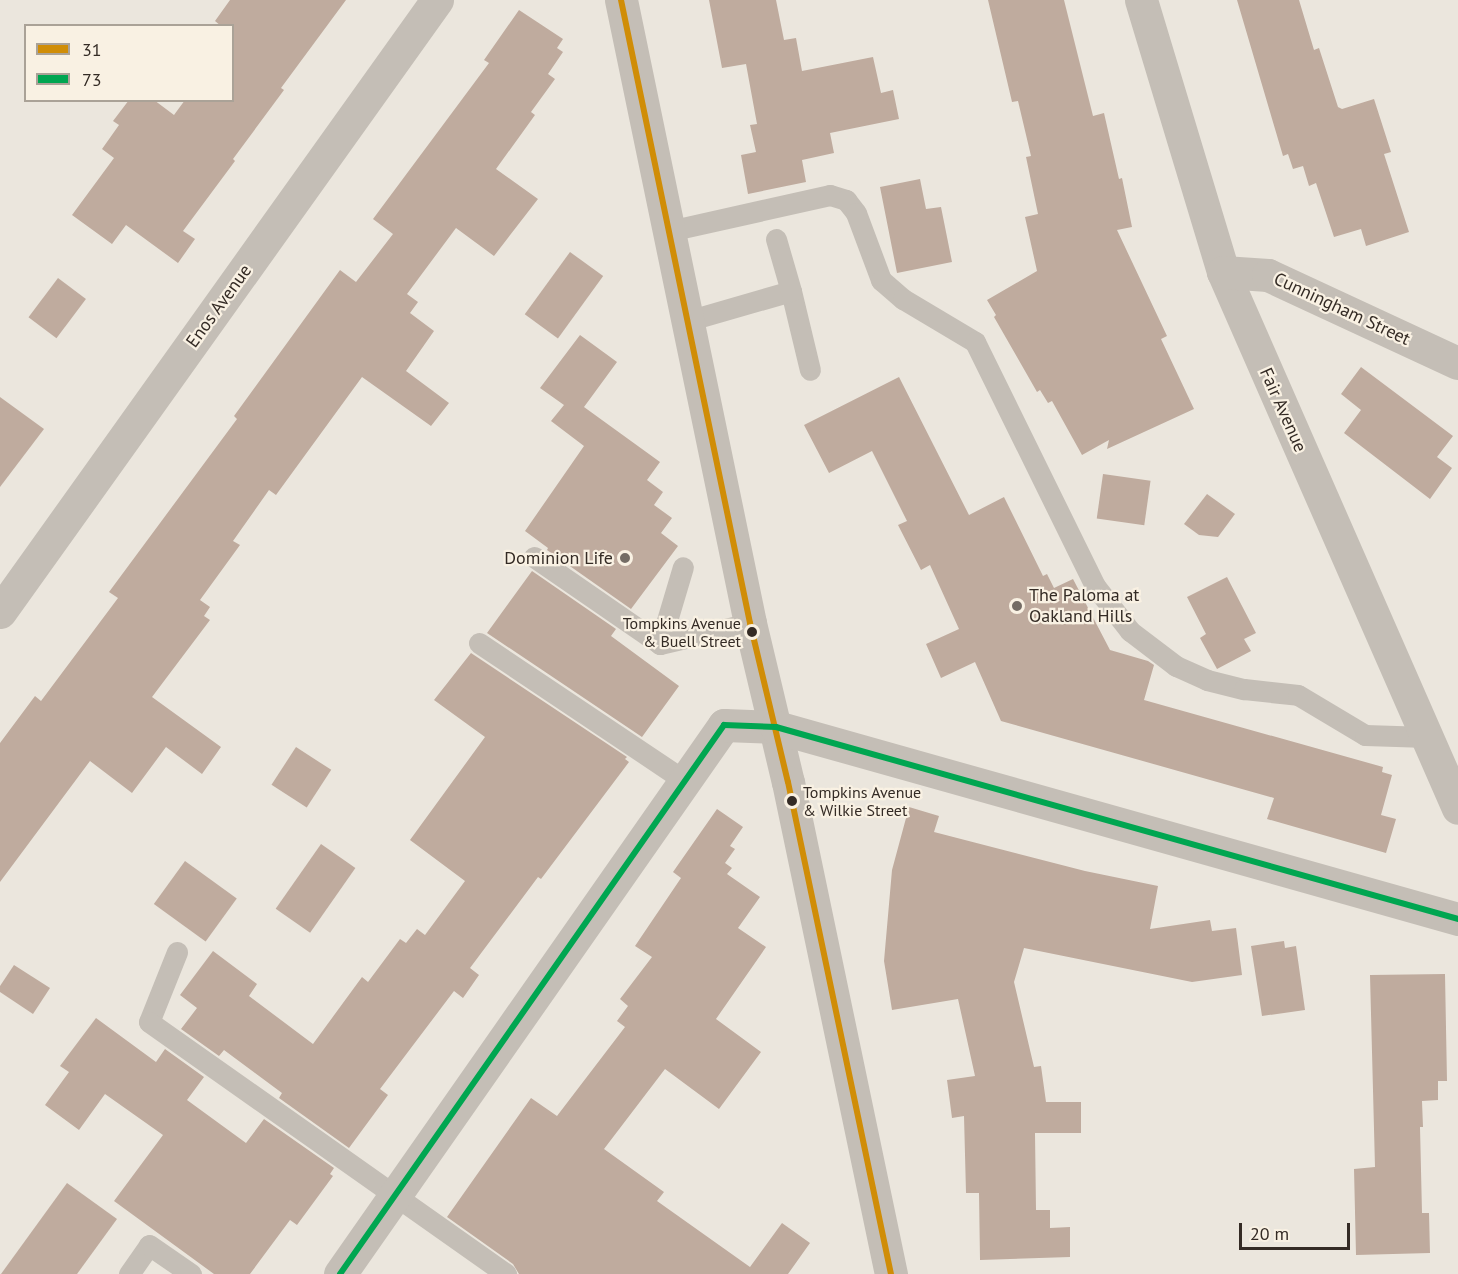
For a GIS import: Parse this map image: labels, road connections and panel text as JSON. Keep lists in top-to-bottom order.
{
  "streets": {
    "street": ["Enos Avenue", "Cunningham Street", "Fair Avenue"]
  },
  "crossings": [
    ["Cunningham Street", "Fair Avenue"]
  ],
  "places": [
    "Dominion Life",
    "The Paloma at Oakland Hills",
    "Tompkins Avenue & Buell Street",
    "Tompkins Avenue & Wilkie Street"
  ],
  "lines": ["transit line 31", "transit line 73"],
  "legend": ["31", "73"],
  "scale_bar": "20 m"
}
